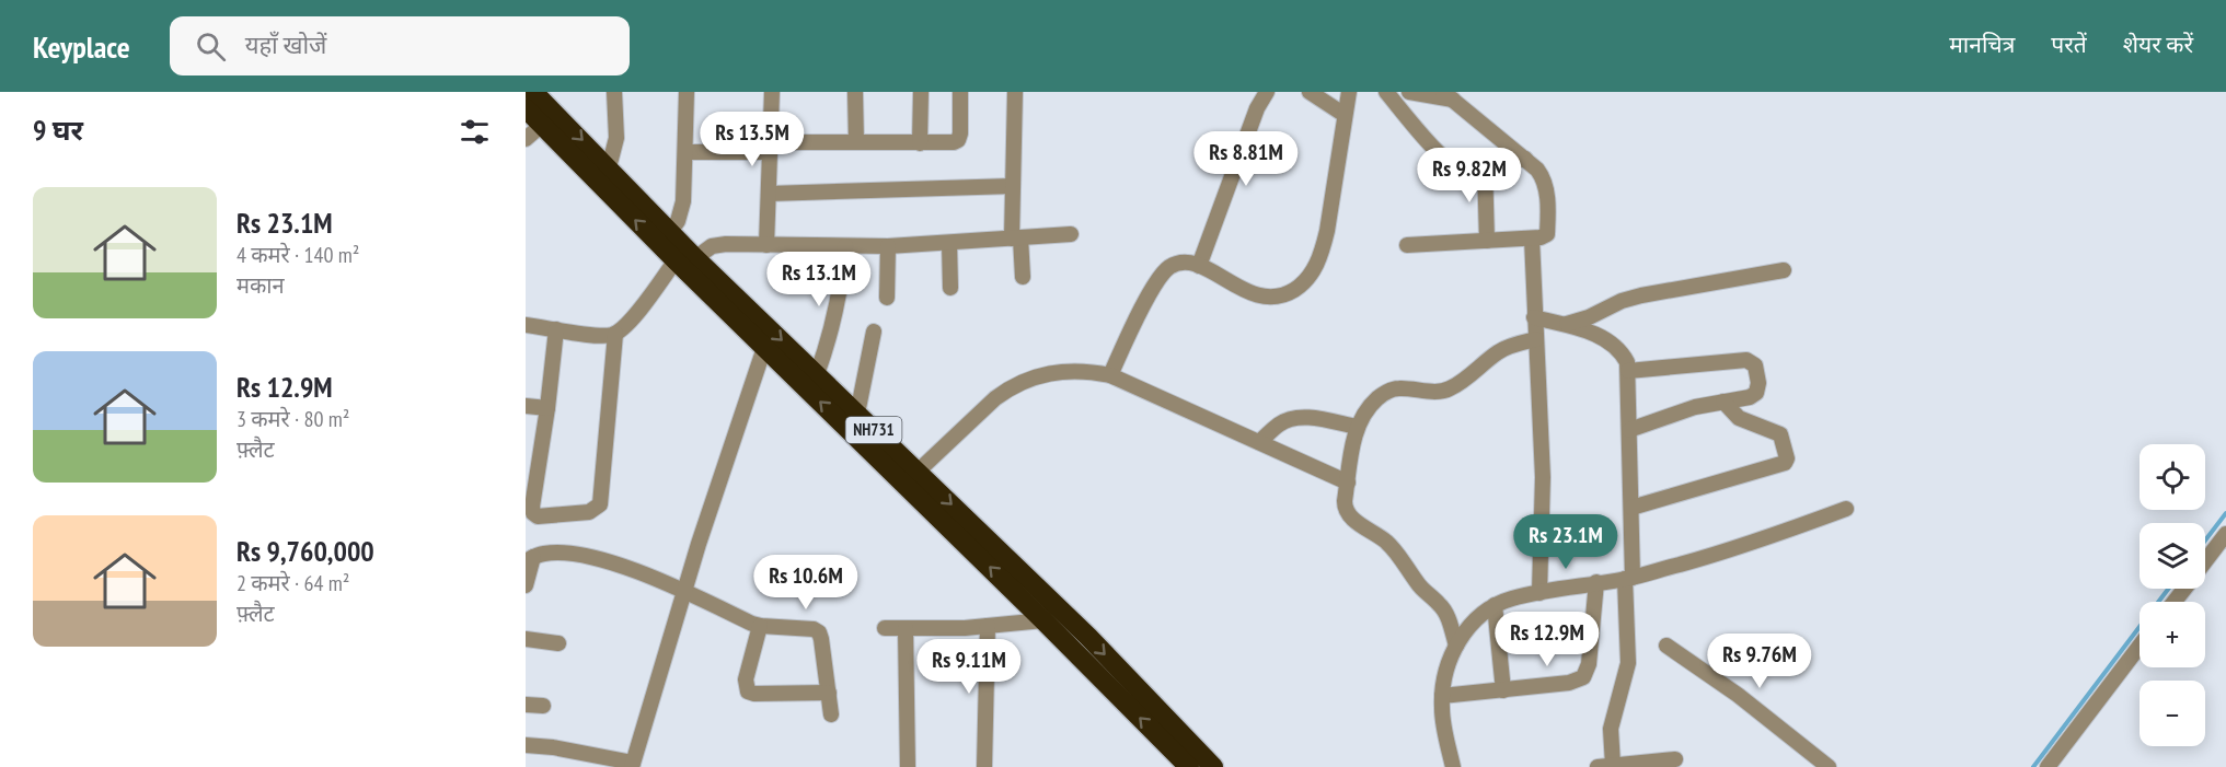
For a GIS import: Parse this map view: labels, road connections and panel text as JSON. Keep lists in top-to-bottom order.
{
  "streets": {
    "highway": ["NH731"]
  },
  "page": {
    "header": "Keyplace",
    "search": "यहाँ खोजें",
    "nav": ["मानचित्र", "परतें", "शेयर करें"],
    "heading": "9 घर",
    "price": [
      "Rs 13.5M",
      "Rs 8.81M",
      "Rs 9.82M",
      "Rs 13.1M",
      "Rs 23.1M",
      "Rs 10.6M",
      "Rs 12.9M",
      "Rs 9.76M",
      "Rs 9.11M"
    ],
    "list": [
      {
        "name": "Rs 23.1M",
        "note": "4 कमरे · 140 m² · मकान"
      },
      {
        "name": "Rs 12.9M",
        "note": "3 कमरे · 80 m² · फ़्लैट"
      },
      {
        "name": "Rs 9,760,000",
        "note": "2 कमरे · 64 m² · फ़्लैट"
      }
    ],
    "map_buttons": ["+", "−"]
  }
}
